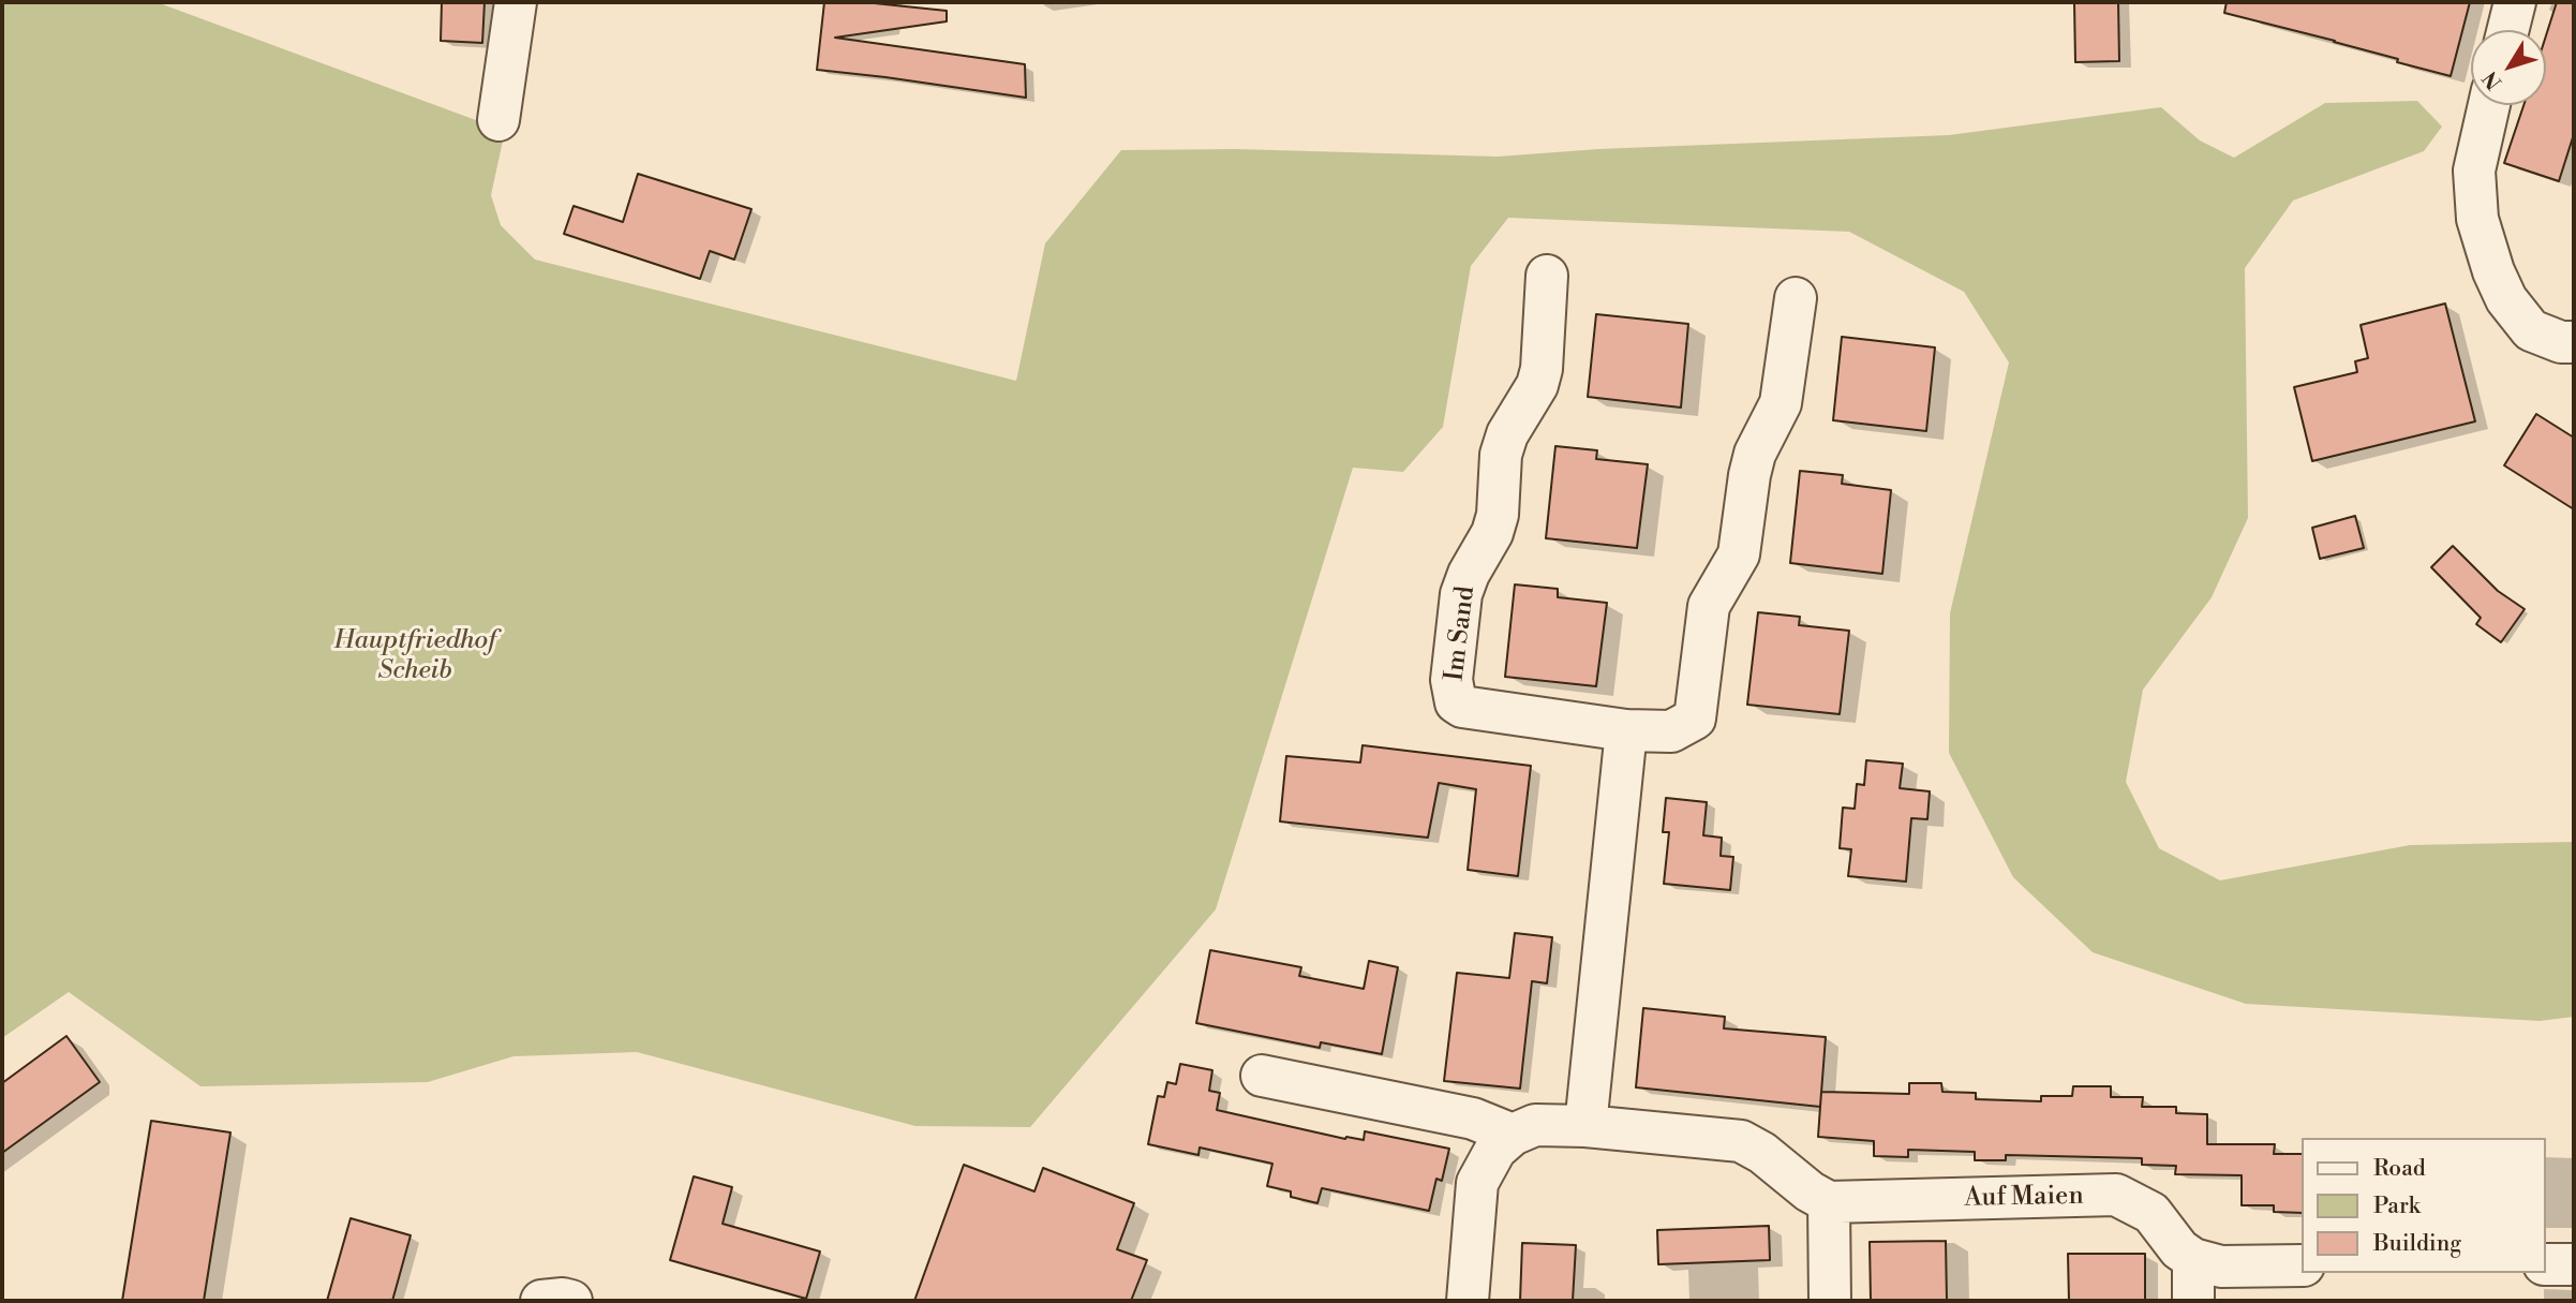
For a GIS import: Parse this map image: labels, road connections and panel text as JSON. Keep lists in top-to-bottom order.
{
  "streets": {
    "street": ["Im Sand", "Auf Maien"]
  },
  "parks": ["Hauptfriedhof Scheib"],
  "legend": ["Road", "Park", "Building"],
  "north": "bottom left"
}
